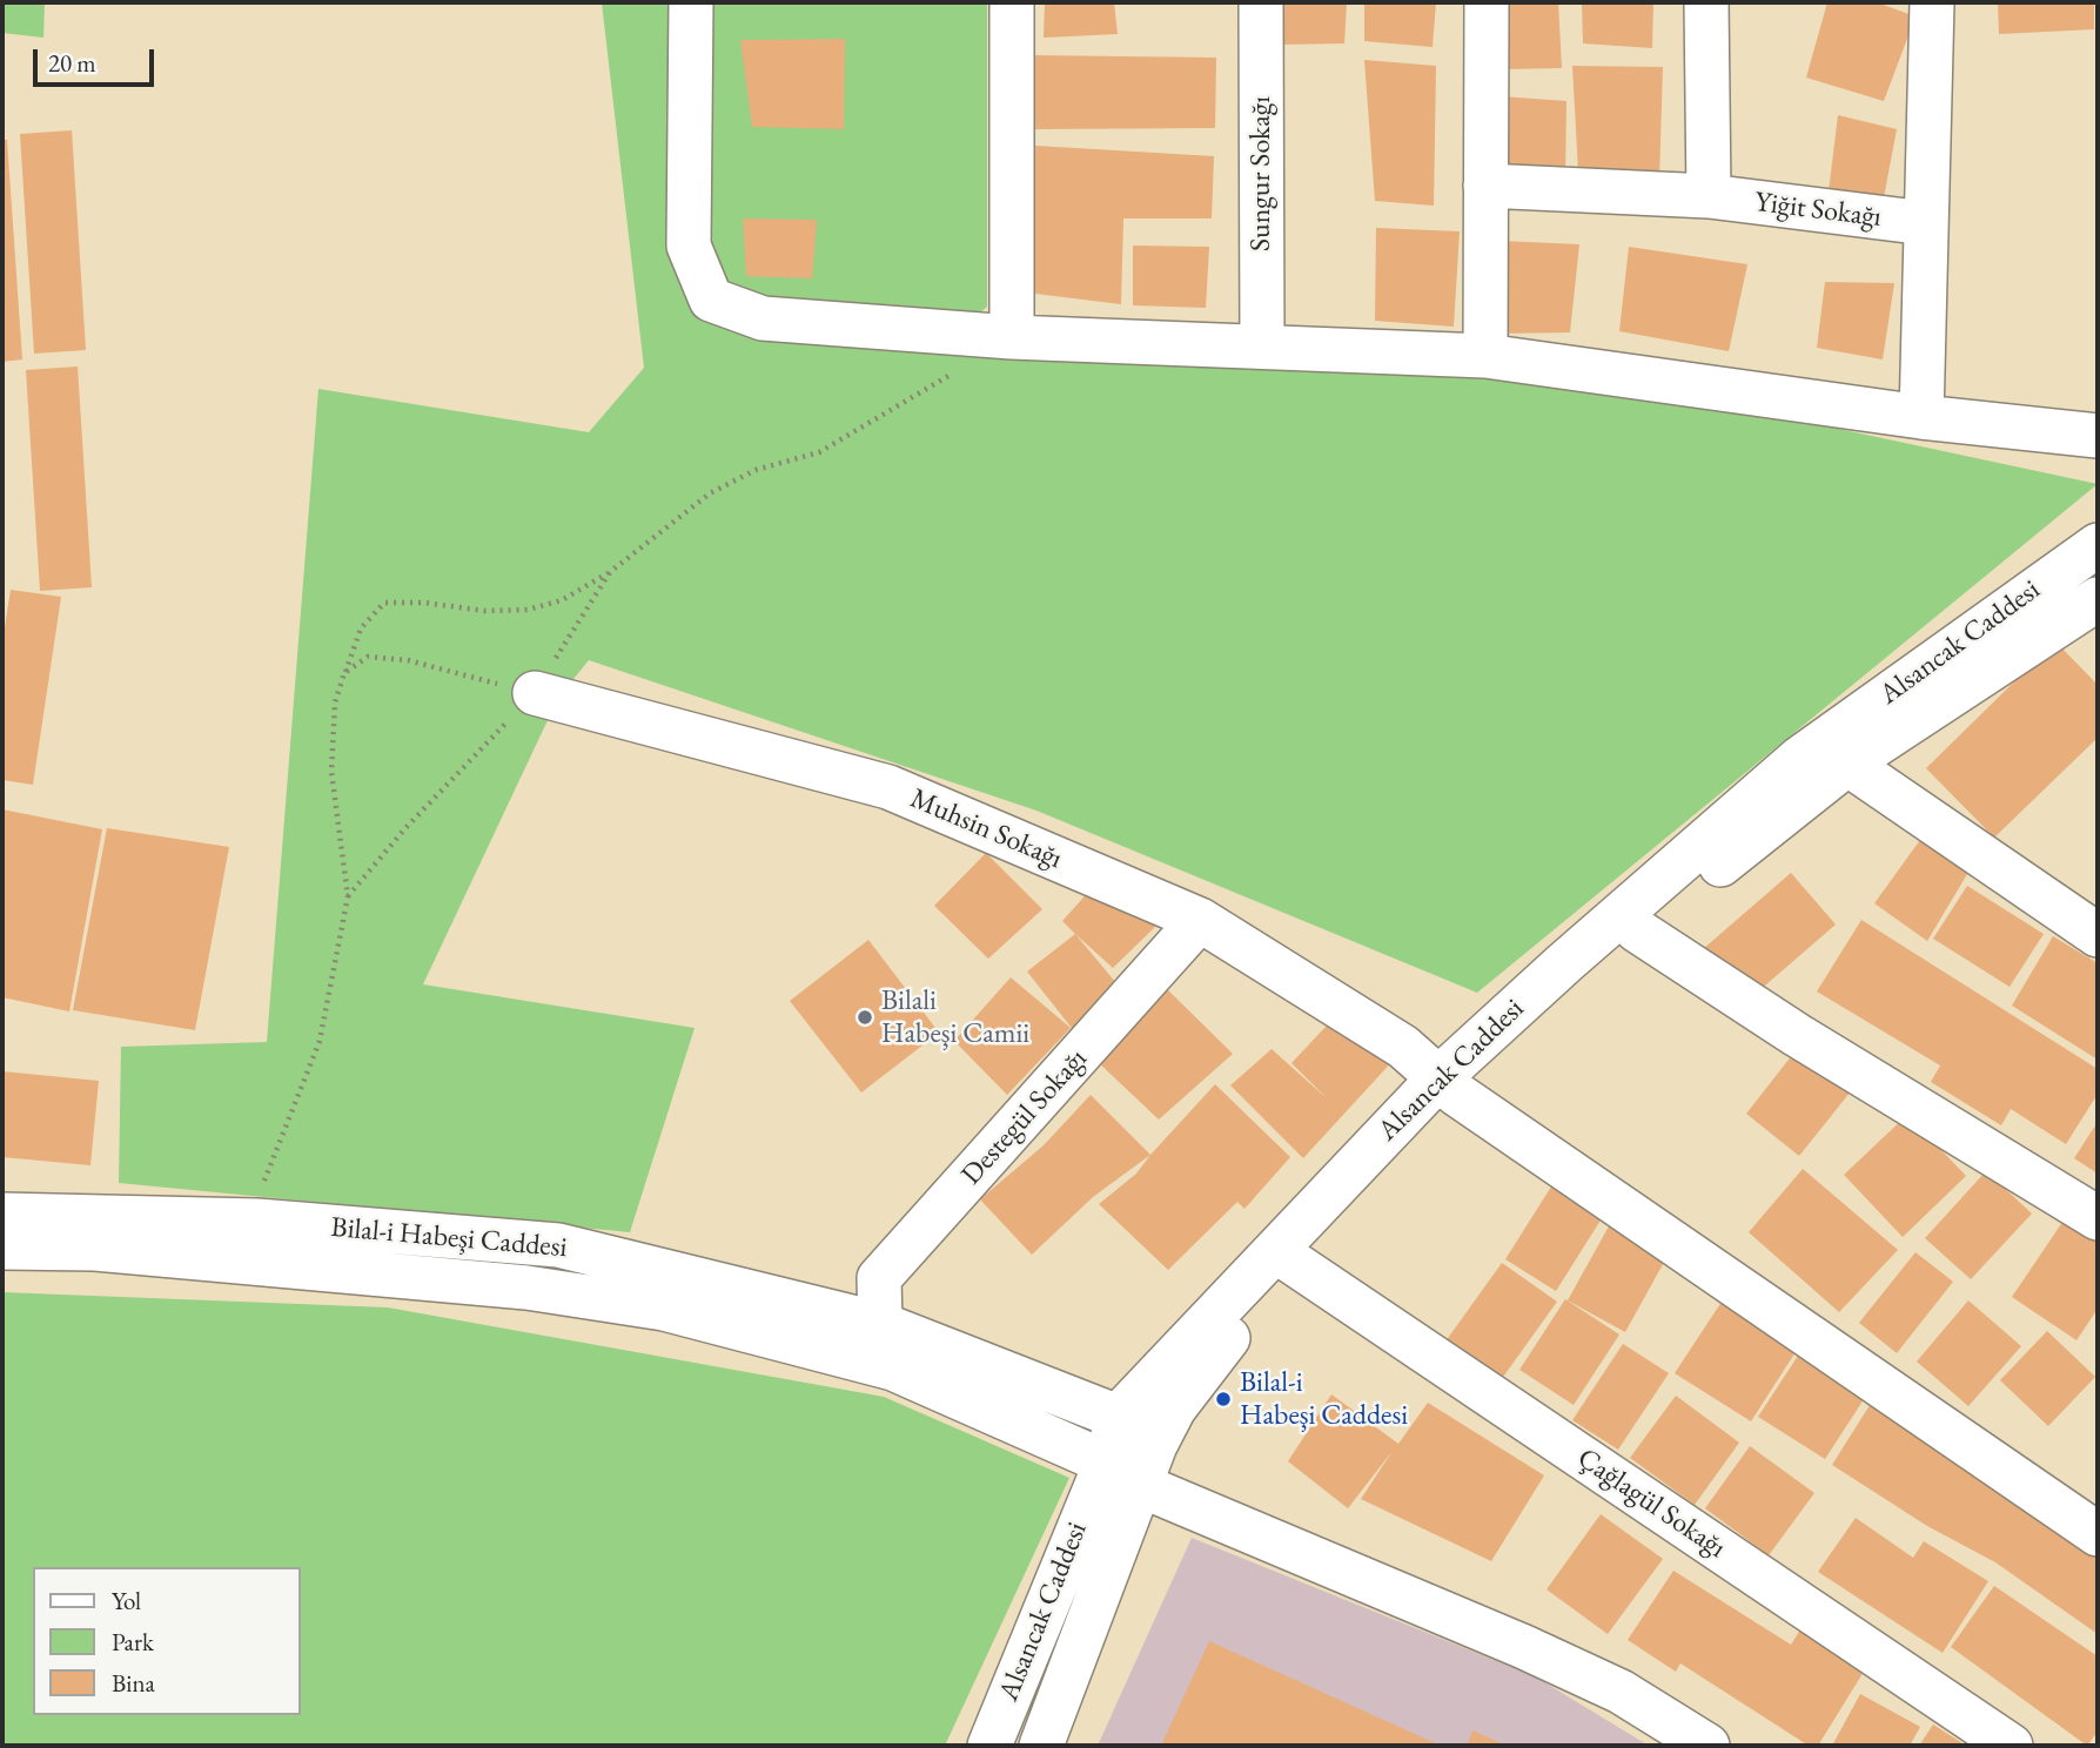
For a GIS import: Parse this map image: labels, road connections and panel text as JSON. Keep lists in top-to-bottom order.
{
  "streets": {
    "street": [
      "Sungur Sokağı",
      "Yiğit Sokağı",
      "Alsancak Caddesi",
      "Muhsin Sokağı",
      "Destegül Sokağı",
      "Bilal-i Habeşi Caddesi",
      "Çağlagül Sokağı"
    ]
  },
  "crossings": [
    ["Alsancak Caddesi", "Muhsin Sokağı"],
    ["Alsancak Caddesi", "Bilal-i Habeşi Caddesi"],
    ["Alsancak Caddesi", "Çağlagül Sokağı"],
    ["Muhsin Sokağı", "Destegül Sokağı"],
    ["Destegül Sokağı", "Bilal-i Habeşi Caddesi"]
  ],
  "places": ["Bilali Habeşi Camii", "Bilal-i Habeşi Caddesi"],
  "legend": ["Yol", "Park", "Bina"],
  "scale_bar": "20 m"
}
